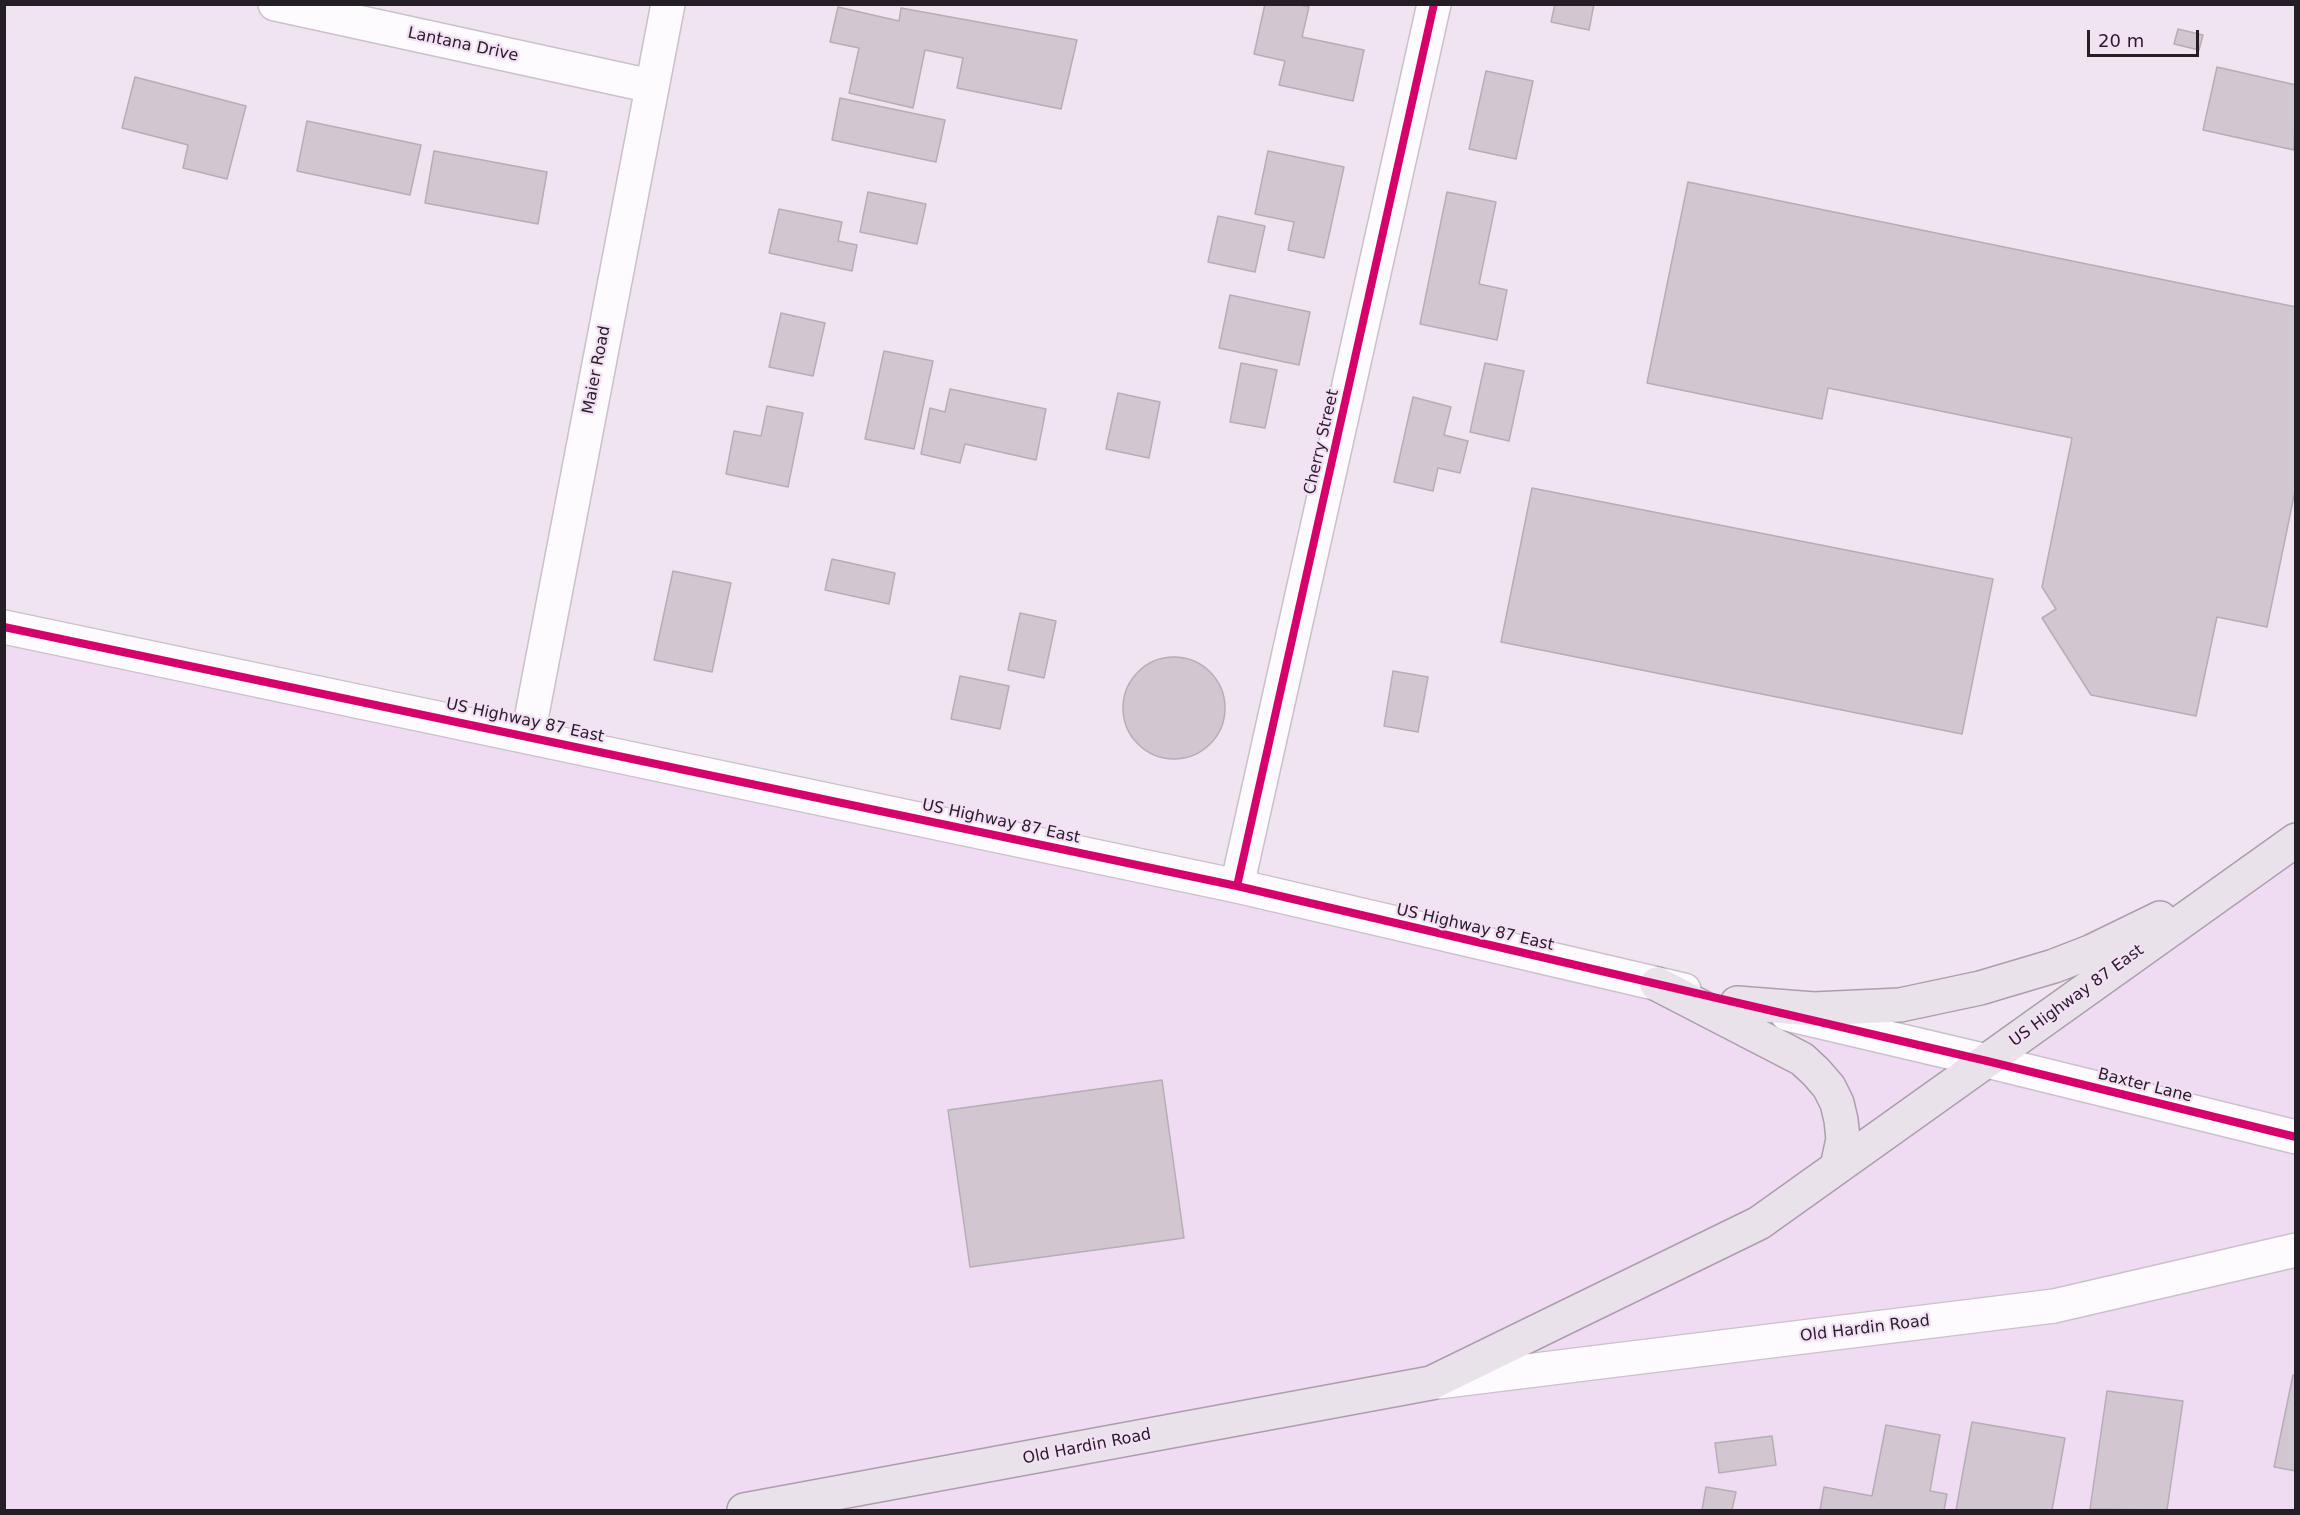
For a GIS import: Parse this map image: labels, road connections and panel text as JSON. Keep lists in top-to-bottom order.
{
  "streets": {
    "main road": ["US Highway 87 East", "Old Hardin Road"],
    "street": [
      "Lantana Drive",
      "Maier Road",
      "Cherry Street",
      "Baxter Lane"
    ]
  },
  "crossings": [
    ["Lantana Drive", "Maier Road"],
    ["Maier Road", "US Highway 87 East"],
    ["Cherry Street", "US Highway 87 East"],
    ["US Highway 87 East", "Baxter Lane"],
    ["US Highway 87 East", "Old Hardin Road"],
    ["Baxter Lane", "Old Hardin Road"]
  ],
  "scale_bar": "20 m"
}
